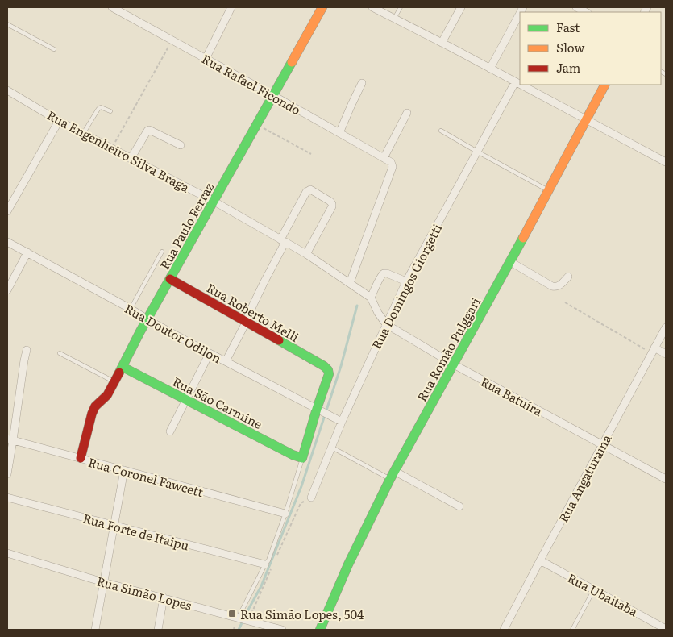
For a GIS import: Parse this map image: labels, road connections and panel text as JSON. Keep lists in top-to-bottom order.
{
  "streets": {
    "street": [
      "Rua Rafael Ficondo",
      "Rua Engenheiro Silva Braga",
      "Rua Paulo Ferraz",
      "Rua Domingos Giorgetti",
      "Rua Roberto Melli",
      "Rua Doutor Odilon",
      "Rua Romão Pulggari",
      "Rua Batuíra",
      "Rua São Carmine",
      "Rua Coronel Fawcett",
      "Rua Angaturama",
      "Rua Forte de Itaipu",
      "Rua Simão Lopes",
      "Rua Ubaitaba"
    ]
  },
  "crossings": [
    ["Rua Rafael Ficondo", "Rua Paulo Ferraz"],
    ["Rua Engenheiro Silva Braga", "Rua Paulo Ferraz"],
    ["Rua Engenheiro Silva Braga", "Rua Batuíra"],
    ["Rua Paulo Ferraz", "Rua Roberto Melli"],
    ["Rua Paulo Ferraz", "Rua Doutor Odilon"],
    ["Rua Paulo Ferraz", "Rua São Carmine"],
    ["Rua Paulo Ferraz", "Rua Coronel Fawcett"],
    ["Rua Domingos Giorgetti", "Rua Doutor Odilon"],
    ["Rua Domingos Giorgetti", "Rua Batuíra"],
    ["Rua Roberto Melli", "Rua Doutor Odilon"],
    ["Rua Romão Pulggari", "Rua Batuíra"],
    ["Rua Batuíra", "Rua Angaturama"],
    ["Rua Angaturama", "Rua Ubaitaba"]
  ],
  "places": {
    "transit": ["Rua Simão Lopes, 504"]
  },
  "legend": ["Fast", "Slow", "Jam"]
}
